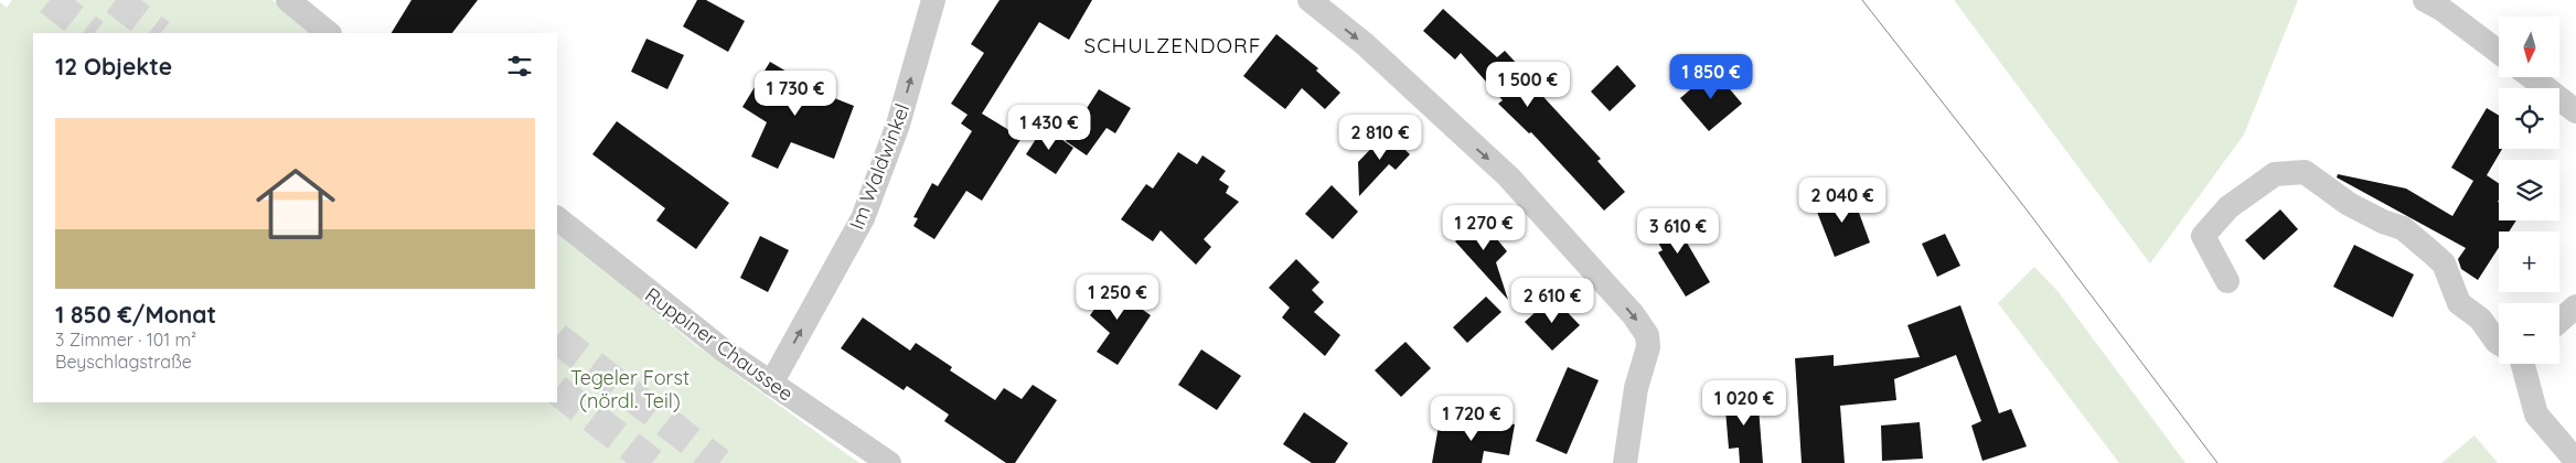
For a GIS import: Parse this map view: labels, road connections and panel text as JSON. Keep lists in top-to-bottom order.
{
  "streets": {
    "street": ["Im Waldwinkel", "Ruppiner Chaussee"]
  },
  "crossings": [
    ["Im Waldwinkel", "Ruppiner Chaussee"]
  ],
  "one_way": ["Im Waldwinkel"],
  "districts": ["SCHULZENDORF"],
  "parks": ["Tegeler Forst (nördl. Teil)"],
  "north": "bottom",
  "page": {
    "map_buttons": ["+", "−"],
    "heading": "12 Objekte",
    "price": [
      "1 850 €",
      "1 500 €",
      "1 730 €",
      "1 430 €",
      "2 810 €",
      "2 040 €",
      "1 270 €",
      "3 610 €",
      "1 250 €",
      "2 610 €",
      "1 020 €",
      "1 720 €"
    ],
    "list": [
      {
        "name": "1 850 €/Monat",
        "note": "3 Zimmer · 101 m² · Beyschlagstraße"
      }
    ]
  }
}
